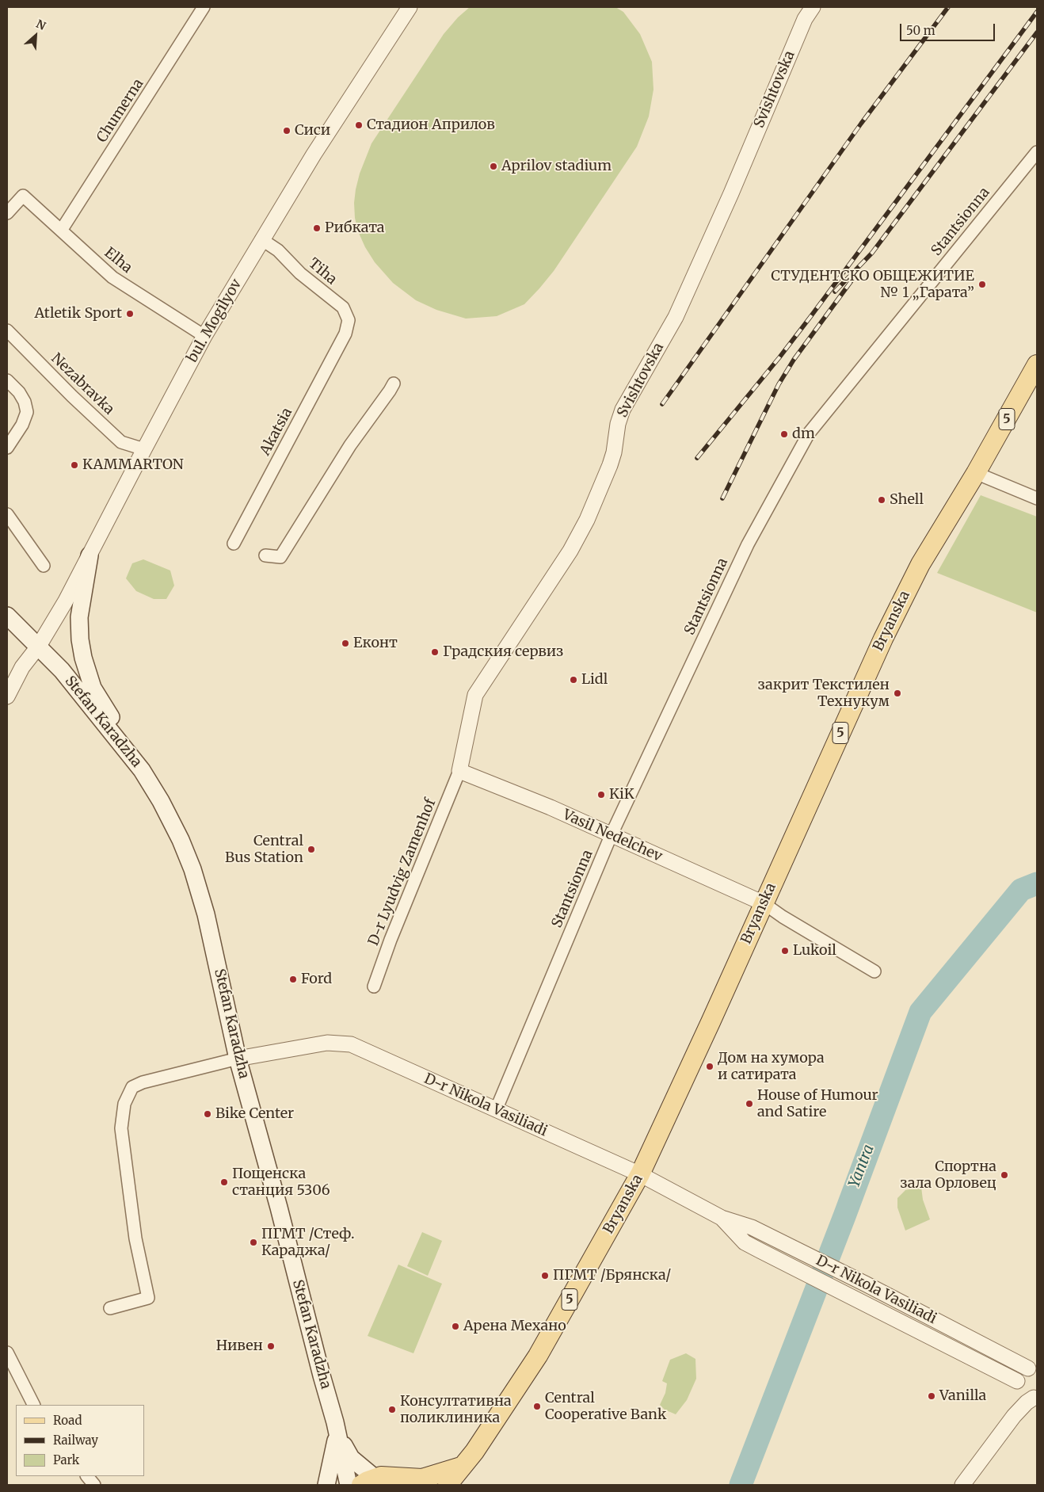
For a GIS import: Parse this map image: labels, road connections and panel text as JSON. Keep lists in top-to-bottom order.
{
  "streets": {
    "main road": ["5", "Bryanska", "Stefan Karadzha"],
    "street": [
      "Svishtovska",
      "Chumerna",
      "Stantsionna",
      "Elha",
      "Tiha",
      "bul. Mogilyov",
      "Nezabravka",
      "Akatsia",
      "Vasil Nedelchev",
      "D-r Lyudvig Zamenhof",
      "D-r Nikola Vasiliadi"
    ]
  },
  "crossings": [
    ["Svishtovska", "Vasil Nedelchev"],
    ["Svishtovska", "D-r Lyudvig Zamenhof"],
    ["Chumerna", "Elha"],
    ["Stantsionna", "Vasil Nedelchev"],
    ["Stantsionna", "D-r Nikola Vasiliadi"],
    ["Elha", "bul. Mogilyov"],
    ["Tiha", "bul. Mogilyov"],
    ["Tiha", "Akatsia"],
    ["bul. Mogilyov", "Nezabravka"],
    ["bul. Mogilyov", "Stefan Karadzha"],
    ["Bryanska", "Vasil Nedelchev"],
    ["Bryanska", "D-r Nikola Vasiliadi"],
    ["Stefan Karadzha", "D-r Nikola Vasiliadi"],
    ["Vasil Nedelchev", "D-r Lyudvig Zamenhof"]
  ],
  "water": ["Yantra"],
  "places": [
    "Стадион Априлов",
    "Сиси",
    "Aprilov stadium",
    "Рибката",
    "СТУДЕНТСКО ОБЩЕЖИТИЕ № 1 „Гарата”",
    "Atletik Sport",
    "dm",
    "KAMMARTON",
    "Shell",
    "Еконт",
    "Градския сервиз",
    "Lidl",
    "закрит Текстилен Технукум",
    "KiK",
    "Central Bus Station",
    "Lukoil",
    "Ford",
    "Дом на хумора и сатирата",
    "House of Humour and Satire",
    "Bike Center",
    "Спортна зала Орловец",
    "Пощенска станция 5306",
    "ПГМТ /Стеф. Караджа/",
    "ПГМТ /Брянска/",
    "Арена Механо",
    "Нивен",
    "Vanilla",
    "Central Cooperative Bank",
    "Консултативна поликлиника"
  ],
  "legend": ["Road", "Railway", "Park"],
  "scale_bar": "50 m",
  "north": "top right"
}
